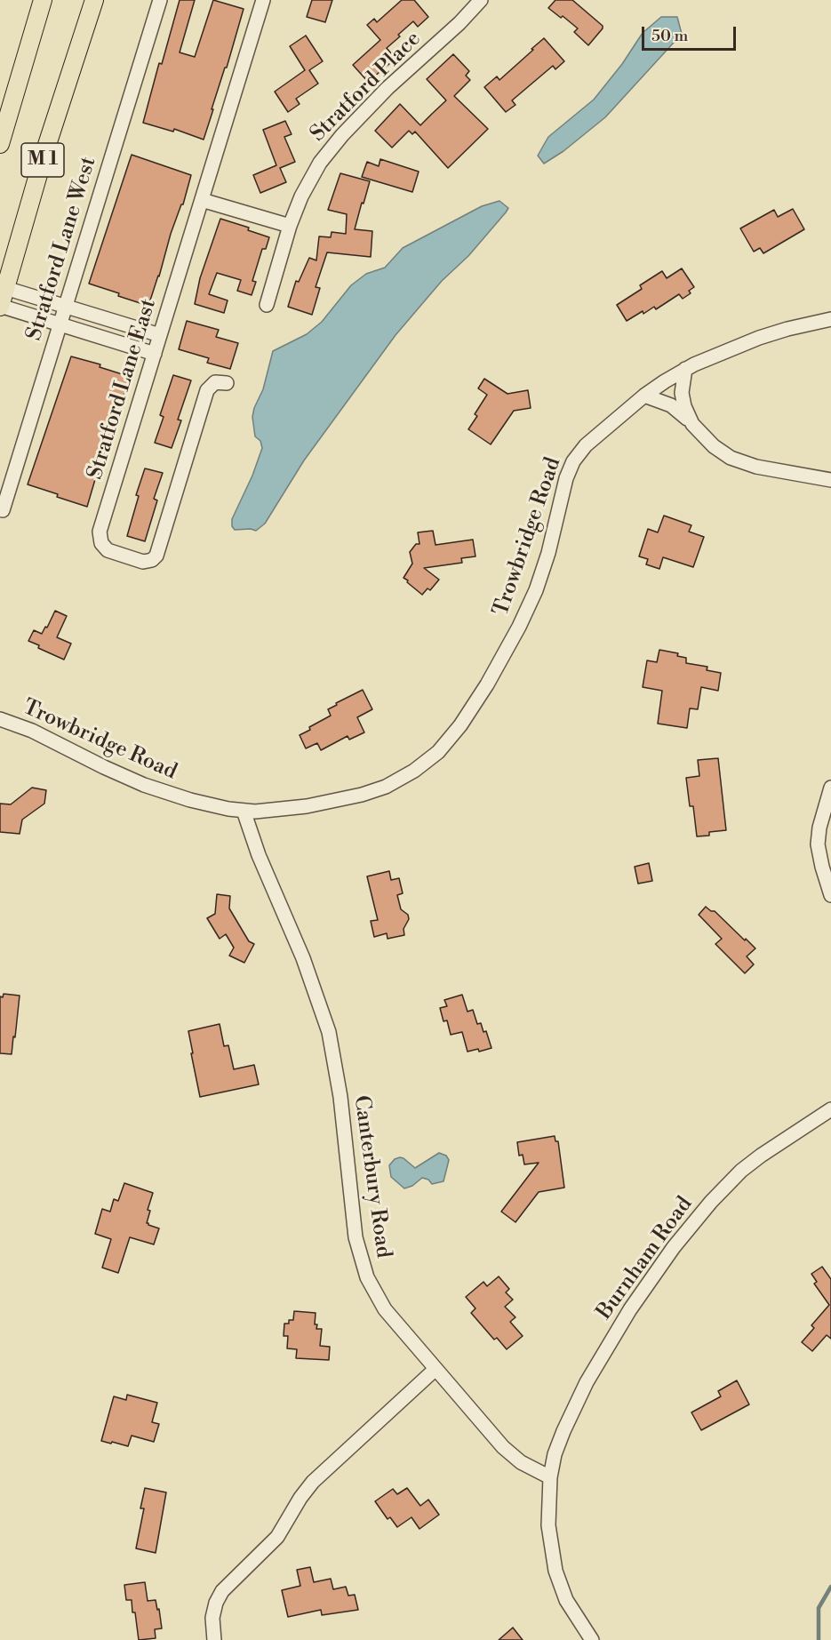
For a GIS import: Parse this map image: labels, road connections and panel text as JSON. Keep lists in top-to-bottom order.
{
  "streets": {
    "main road": ["M 1"],
    "street": [
      "Stratford Place",
      "Stratford Lane West",
      "Stratford Lane East",
      "Trowbridge Road",
      "Canterbury Road",
      "Burnham Road"
    ]
  },
  "crossings": [
    ["Trowbridge Road", "Canterbury Road"],
    ["Canterbury Road", "Burnham Road"]
  ],
  "scale_bar": "50 m"
}
